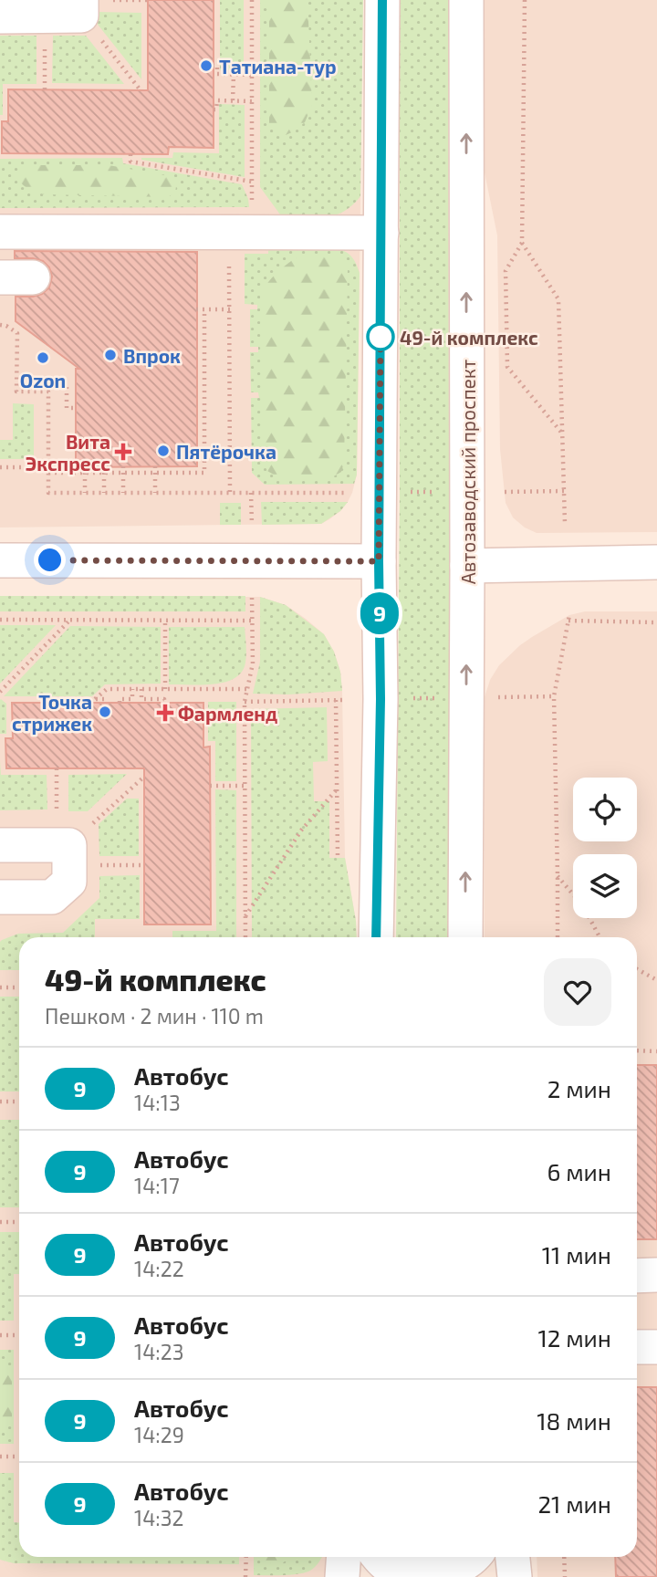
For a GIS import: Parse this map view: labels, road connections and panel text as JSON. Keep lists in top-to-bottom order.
{
  "streets": {
    "street": ["Автозаводский проспект"]
  },
  "places": {
    "other": [
      "Татиана-тур",
      "49-й комплекс",
      "Впрок",
      "Ozon",
      "Пятёрочка",
      "Точка стрижек"
    ],
    "health": ["Вита Экспресс", "Фармленд"]
  },
  "lines": ["bus line 9"],
  "page": {
    "on_map": "9",
    "heading": ["49-й комплекс", "Пешком · 2 мин · 110 m"],
    "list": [
      {
        "mark": "9",
        "name": "Автобус",
        "note": "14:13",
        "value": "2 мин"
      },
      {
        "mark": "9",
        "name": "Автобус",
        "note": "14:17",
        "value": "6 мин"
      },
      {
        "mark": "9",
        "name": "Автобус",
        "note": "14:22",
        "value": "11 мин"
      },
      {
        "mark": "9",
        "name": "Автобус",
        "note": "14:23",
        "value": "12 мин"
      },
      {
        "mark": "9",
        "name": "Автобус",
        "note": "14:29",
        "value": "18 мин"
      },
      {
        "mark": "9",
        "name": "Автобус",
        "note": "14:32",
        "value": "21 мин"
      }
    ]
  }
}
